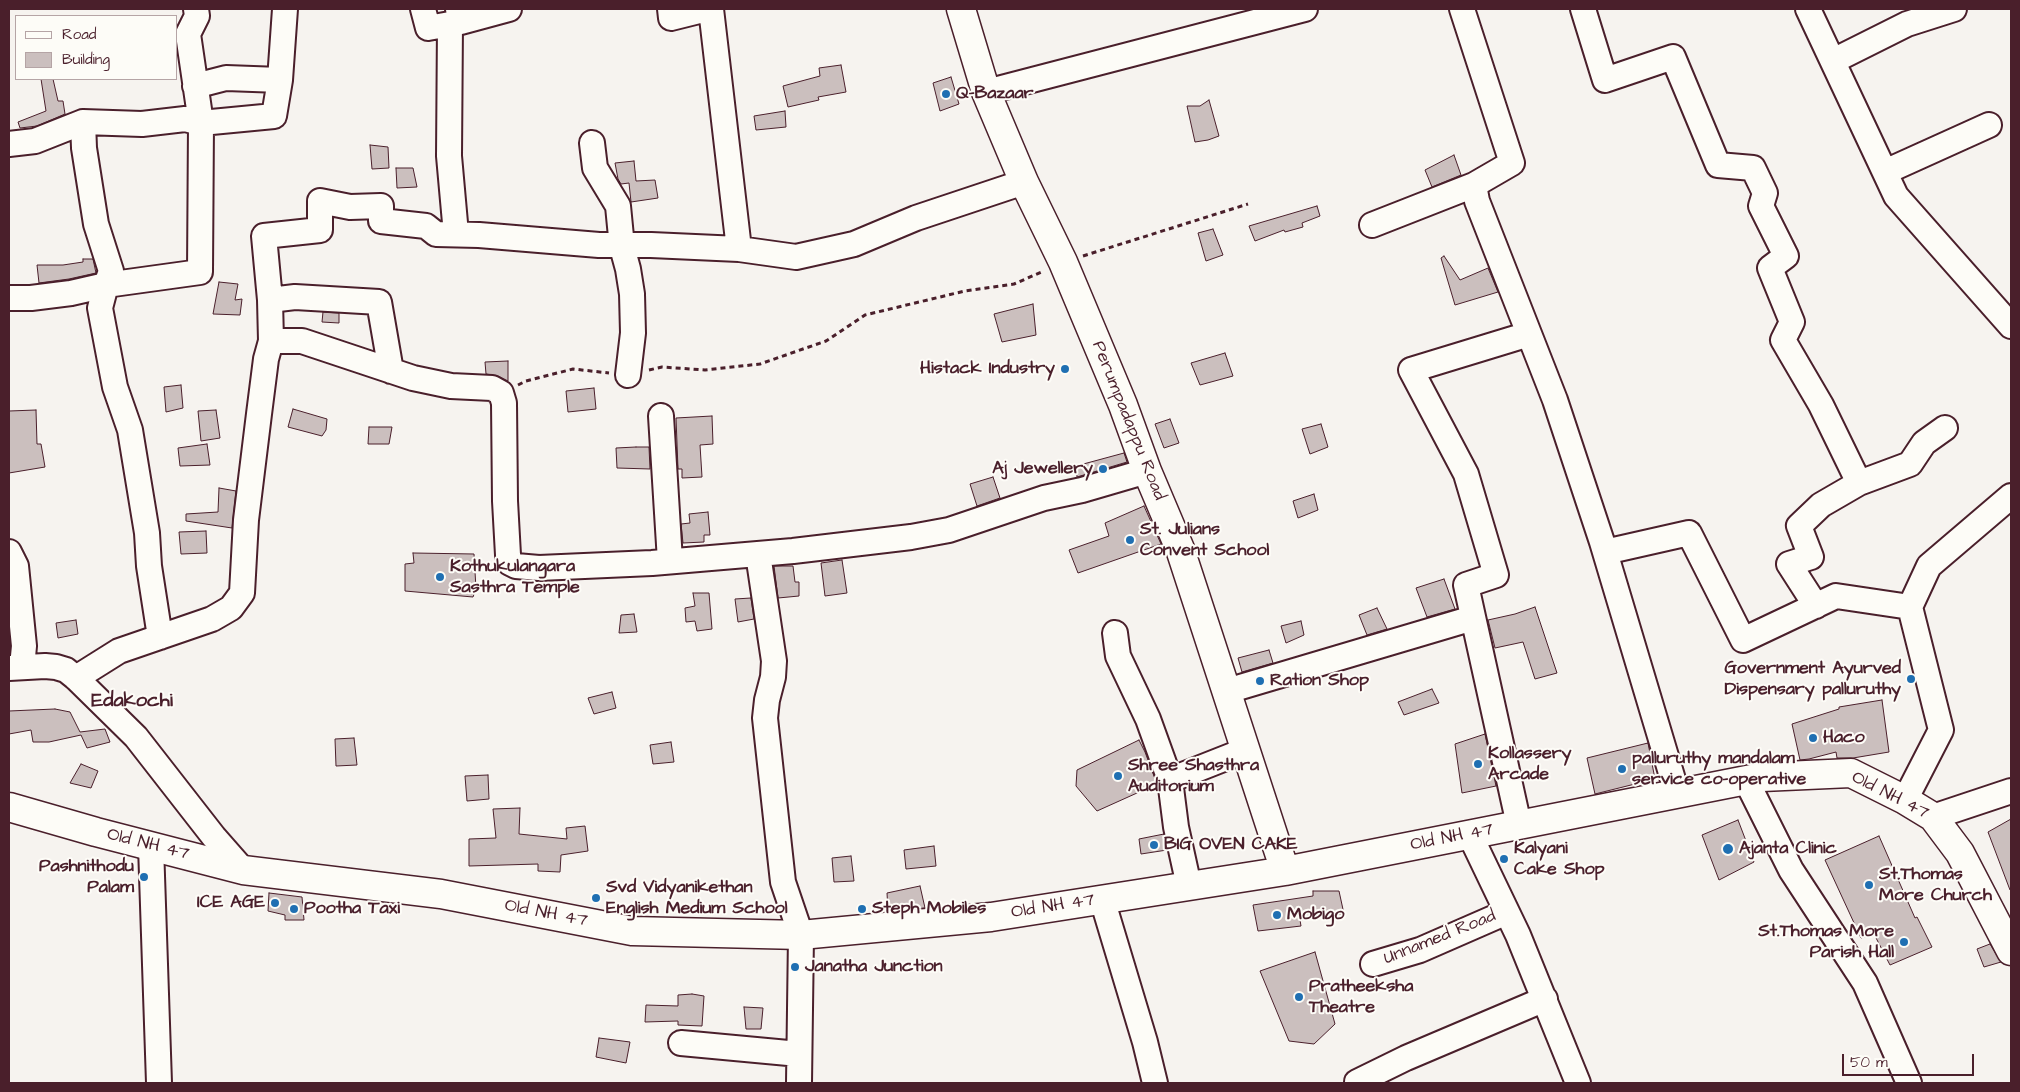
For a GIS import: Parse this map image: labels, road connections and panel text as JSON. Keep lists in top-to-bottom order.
{
  "streets": {
    "main road": ["Perumpadappu Road", "Old NH 47"],
    "street": ["Unnamed Road"]
  },
  "crossings": [
    ["Perumpadappu Road", "Old NH 47"]
  ],
  "districts": ["Edakochi"],
  "places": [
    "Q-Bazaar",
    "Histack Industry",
    "Aj Jewellery",
    "St. Julians Convent School",
    "Kothukulangara Sasthra Temple",
    "Government Ayurved Dispensary palluruthy",
    "Ration Shop",
    "Haco",
    "Kollassery Arcade",
    "palluruthy mandalam service co-operative",
    "Shree Shasthra Auditorium",
    "BIG OVEN CAKE",
    "Ajanta Clinic",
    "Kalyani Cake Shop",
    "Pashnithodu Palam",
    "St.Thomas More Church",
    "Svd Vidyanikethan English Medium School",
    "ICE AGE",
    "Pootha Taxi",
    "Steph Mobiles",
    "Mobigo",
    "St.Thomas More Parish Hall",
    "Janatha Junction",
    "Pratheeksha Theatre"
  ],
  "legend": ["Road", "Building"],
  "scale_bar": "50 m"
}
